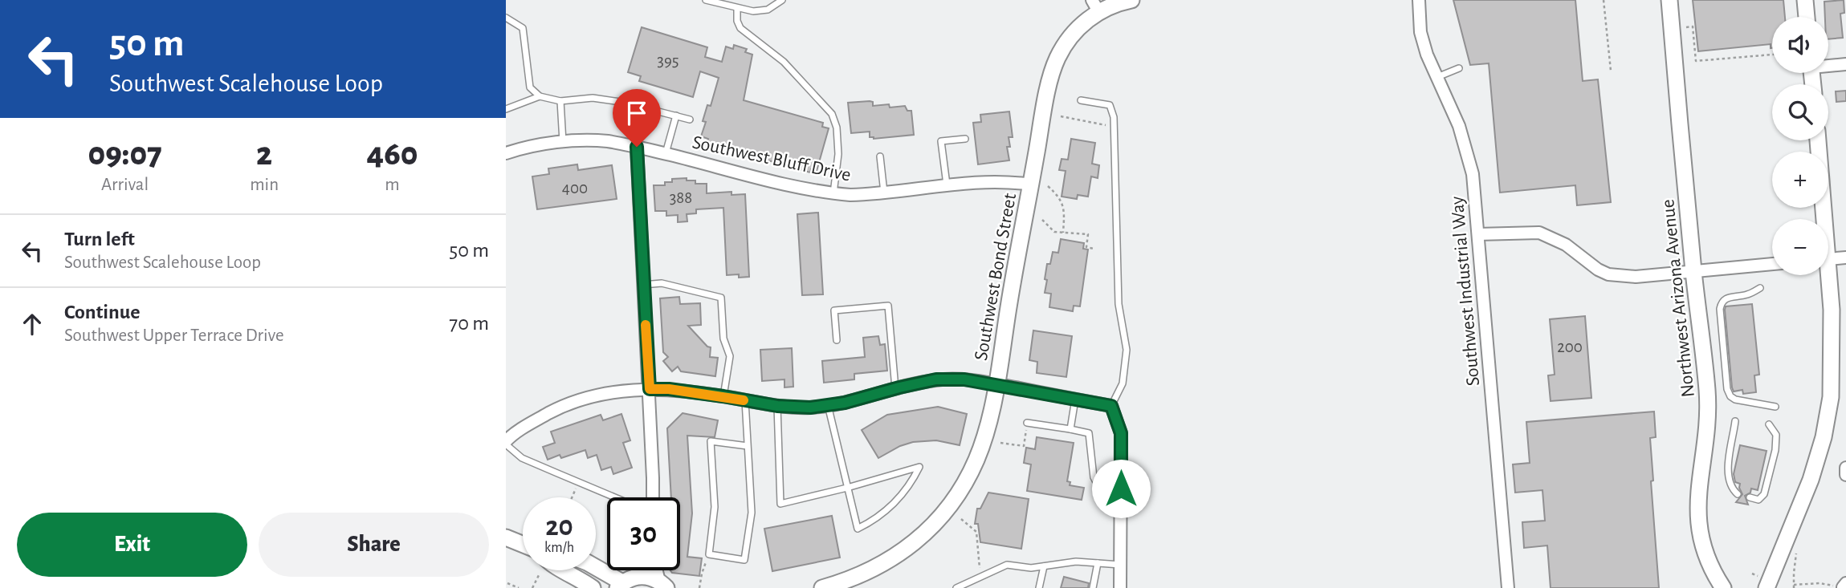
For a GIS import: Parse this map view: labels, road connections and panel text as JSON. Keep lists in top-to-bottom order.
{
  "streets": {
    "main road": ["Southwest Bond Street", "Northwest Arizona Avenue"],
    "street": ["Southwest Bluff Drive", "Southwest Industrial Way"]
  },
  "crossings": [
    ["Southwest Bluff Drive", "Southwest Bond Street"]
  ],
  "house_numbers": [
    "395",
    "400",
    "388",
    "200"
  ],
  "page": {
    "turn": ["50 m", "Southwest Scalehouse Loop"],
    "map_buttons": ["+", "−"],
    "eta": [
      "09:07",
      "Arrival",
      "2",
      "min",
      "460",
      "m"
    ],
    "list": [
      {
        "name": "Turn left",
        "note": "Southwest Scalehouse Loop",
        "value": "50 m"
      },
      {
        "name": "Continue",
        "note": "Southwest Upper Terrace Drive",
        "value": "70 m"
      }
    ],
    "speed": "20 km/h",
    "limit": "30",
    "buttons": ["Exit", "Share"]
  }
}
